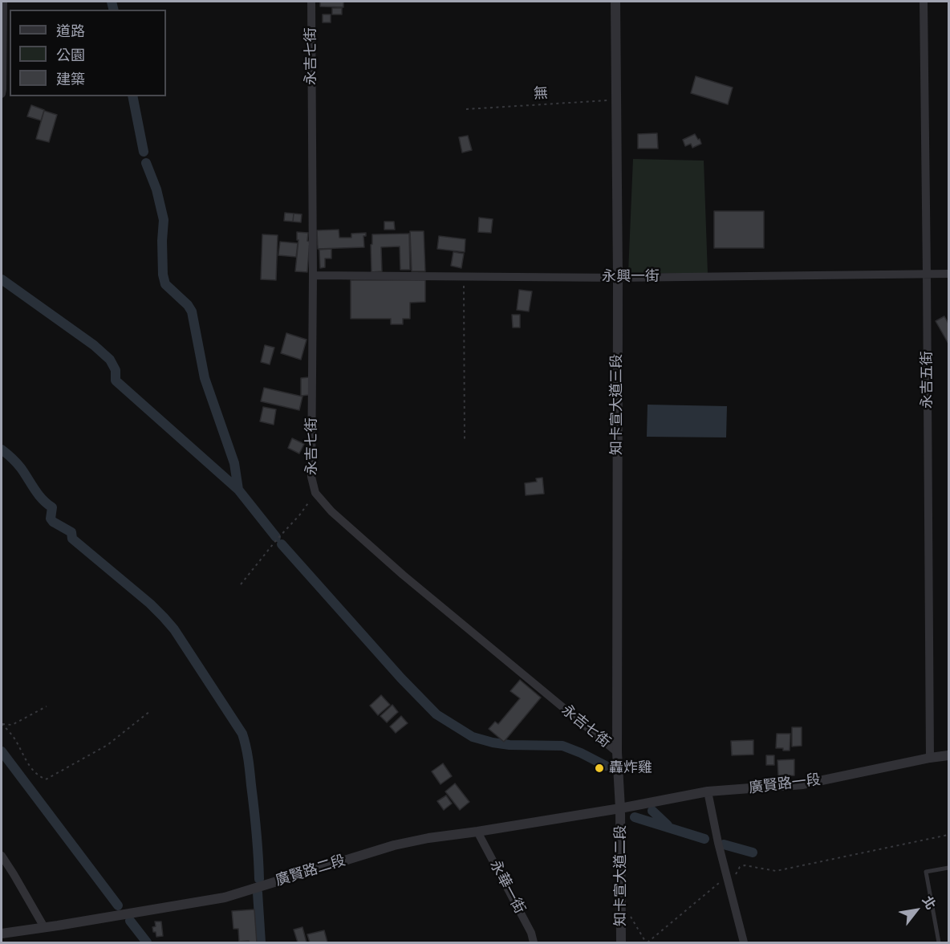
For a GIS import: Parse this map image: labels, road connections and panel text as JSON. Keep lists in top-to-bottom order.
{
  "streets": {
    "street": [
      "永吉七街",
      "永興一街",
      "永吉五街",
      "知卡宣大道三段",
      "廣賢路一段",
      "廣賢路二段",
      "知卡宣大道二段",
      "永華一街"
    ],
    "path": ["無"]
  },
  "crossings": [
    ["永吉七街", "永興一街"],
    ["永吉七街", "知卡宣大道三段"],
    ["無", "知卡宣大道三段"],
    ["永興一街", "永吉五街"],
    ["永興一街", "知卡宣大道三段"],
    ["永吉五街", "廣賢路一段"],
    ["知卡宣大道三段", "廣賢路一段"],
    ["知卡宣大道三段", "廣賢路二段"],
    ["知卡宣大道三段", "知卡宣大道二段"],
    ["廣賢路一段", "廣賢路二段"],
    ["廣賢路一段", "知卡宣大道二段"],
    ["廣賢路二段", "知卡宣大道二段"],
    ["廣賢路二段", "永華一街"]
  ],
  "places": ["轟炸雞"],
  "legend": ["道路", "公園", "建築"],
  "north": "top right"
}
